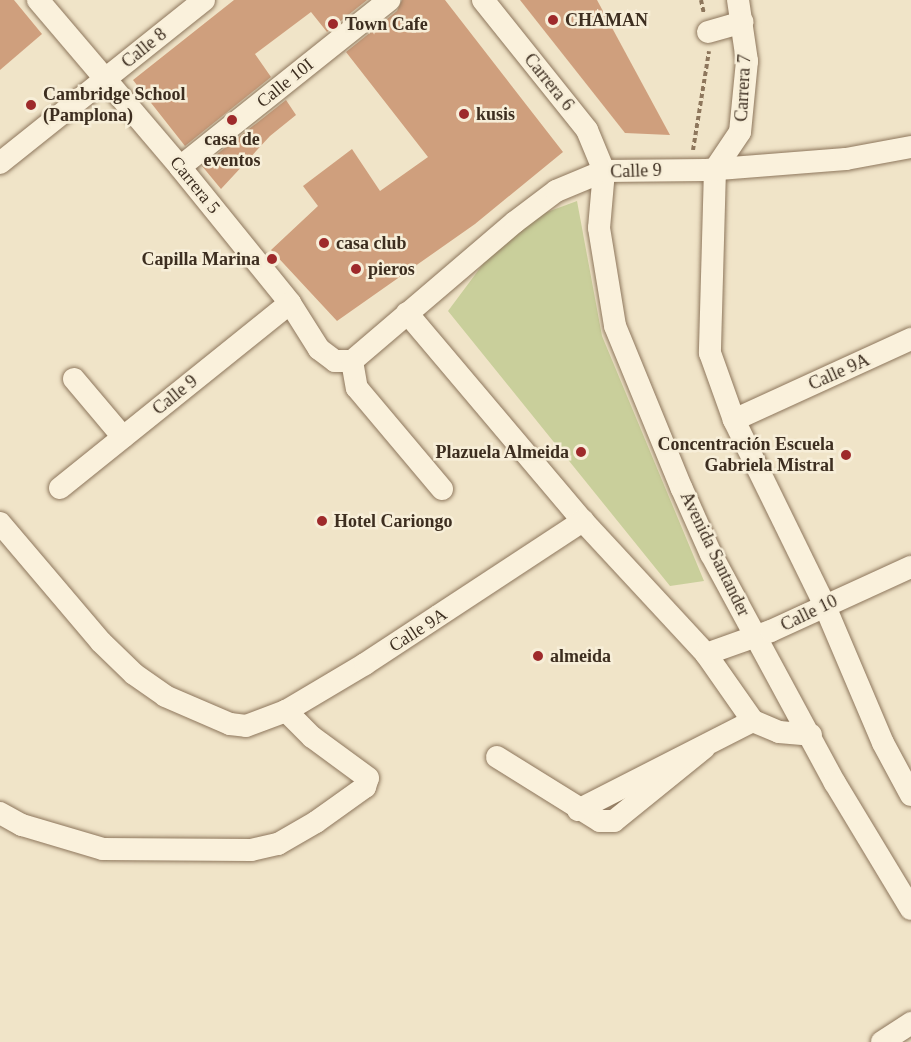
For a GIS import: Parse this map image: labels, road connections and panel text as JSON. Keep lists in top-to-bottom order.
{
  "streets": {
    "street": [
      "Calle 8",
      "Carrera 6",
      "Calle 10I",
      "Carrera 7",
      "Calle 9",
      "Carrera 5",
      "Calle 9A",
      "Avenida Santander",
      "Calle 10"
    ]
  },
  "crossings": [
    ["Calle 8", "Carrera 5"],
    ["Carrera 6", "Calle 9"],
    ["Carrera 6", "Avenida Santander"],
    ["Calle 10I", "Carrera 5"],
    ["Carrera 7", "Calle 9"],
    ["Calle 9", "Carrera 5"],
    ["Calle 9", "Avenida Santander"],
    ["Avenida Santander", "Calle 10"]
  ],
  "places": [
    "CHAMAN",
    "Town Cafe",
    "Cambridge School (Pamplona)",
    "kusis",
    "casa de eventos",
    "casa club",
    "Capilla Marina",
    "pieros",
    "Plazuela Almeida",
    "Concentración Escuela Gabriela Mistral",
    "Hotel Cariongo",
    "almeida"
  ]
}
